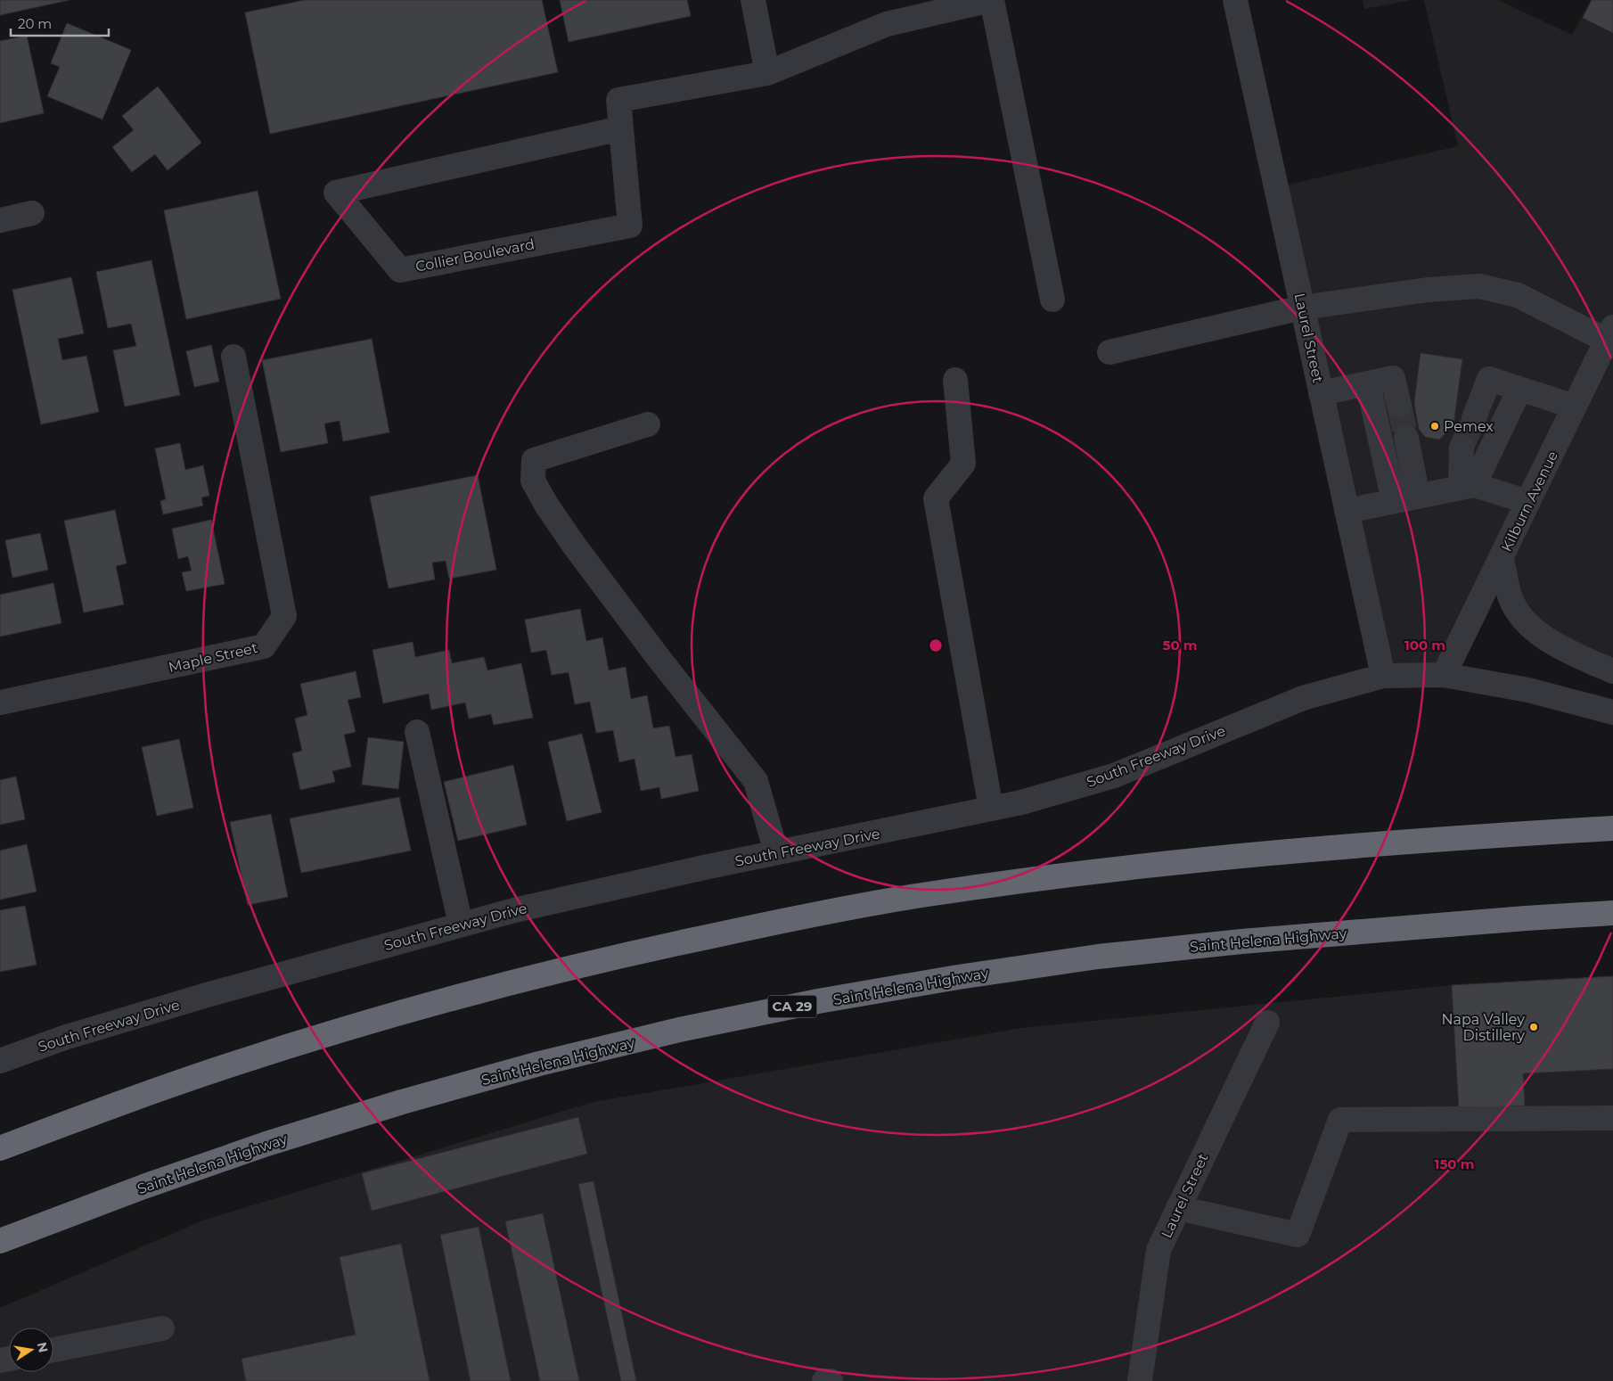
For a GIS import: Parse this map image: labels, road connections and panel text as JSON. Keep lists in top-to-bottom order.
{
  "streets": {
    "highway": ["Saint Helena Highway", "CA 29"],
    "street": [
      "Collier Boulevard",
      "Laurel Street",
      "Kilburn Avenue",
      "Maple Street",
      "South Freeway Drive"
    ]
  },
  "crossings": [
    ["Laurel Street", "South Freeway Drive"],
    ["Kilburn Avenue", "South Freeway Drive"]
  ],
  "places": ["Pemex", "Napa Valley Distillery"],
  "scale_bar": "20 m",
  "north": "right",
  "rings": ["50 m", "100 m", "150 m"]
}
